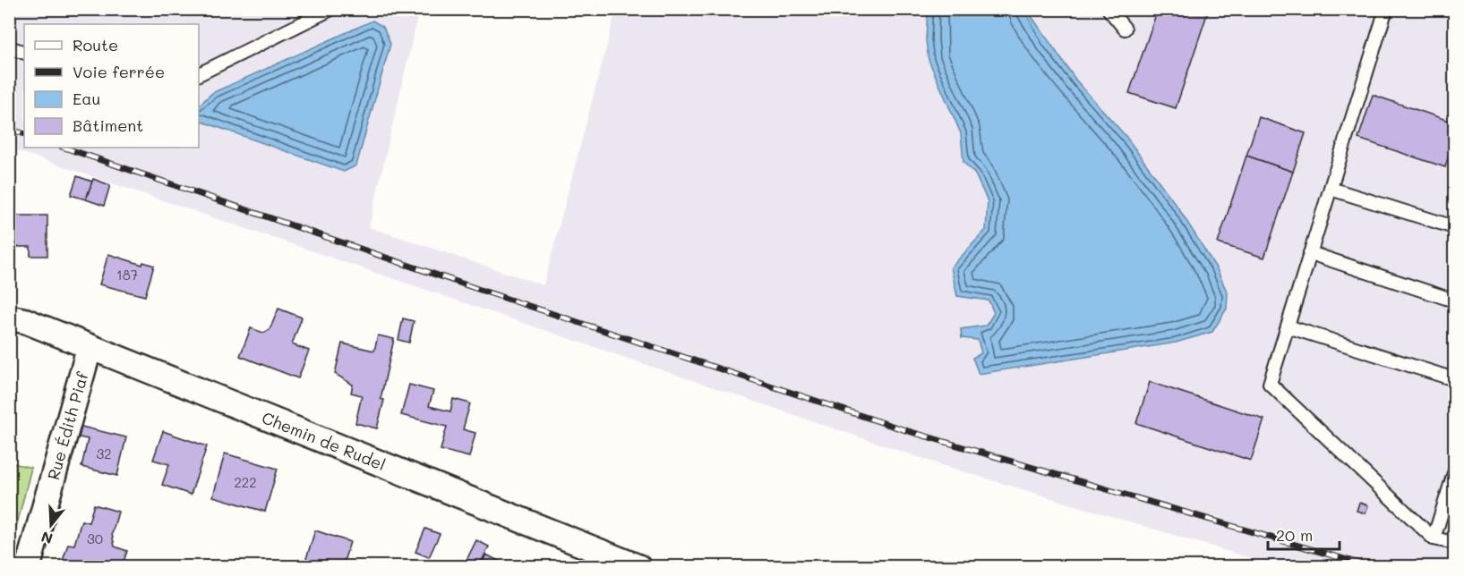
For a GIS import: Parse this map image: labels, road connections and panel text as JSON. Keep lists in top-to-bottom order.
{
  "streets": {
    "street": ["Rue Édith Piaf", "Chemin de Rudel"]
  },
  "crossings": [
    ["Rue Édith Piaf", "Chemin de Rudel"]
  ],
  "house_numbers": [
    "187",
    "32",
    "222",
    "30"
  ],
  "legend": [
    "Route",
    "Voie ferrée",
    "Eau",
    "Bâtiment"
  ],
  "scale_bar": "20 m",
  "north": "bottom"
}
